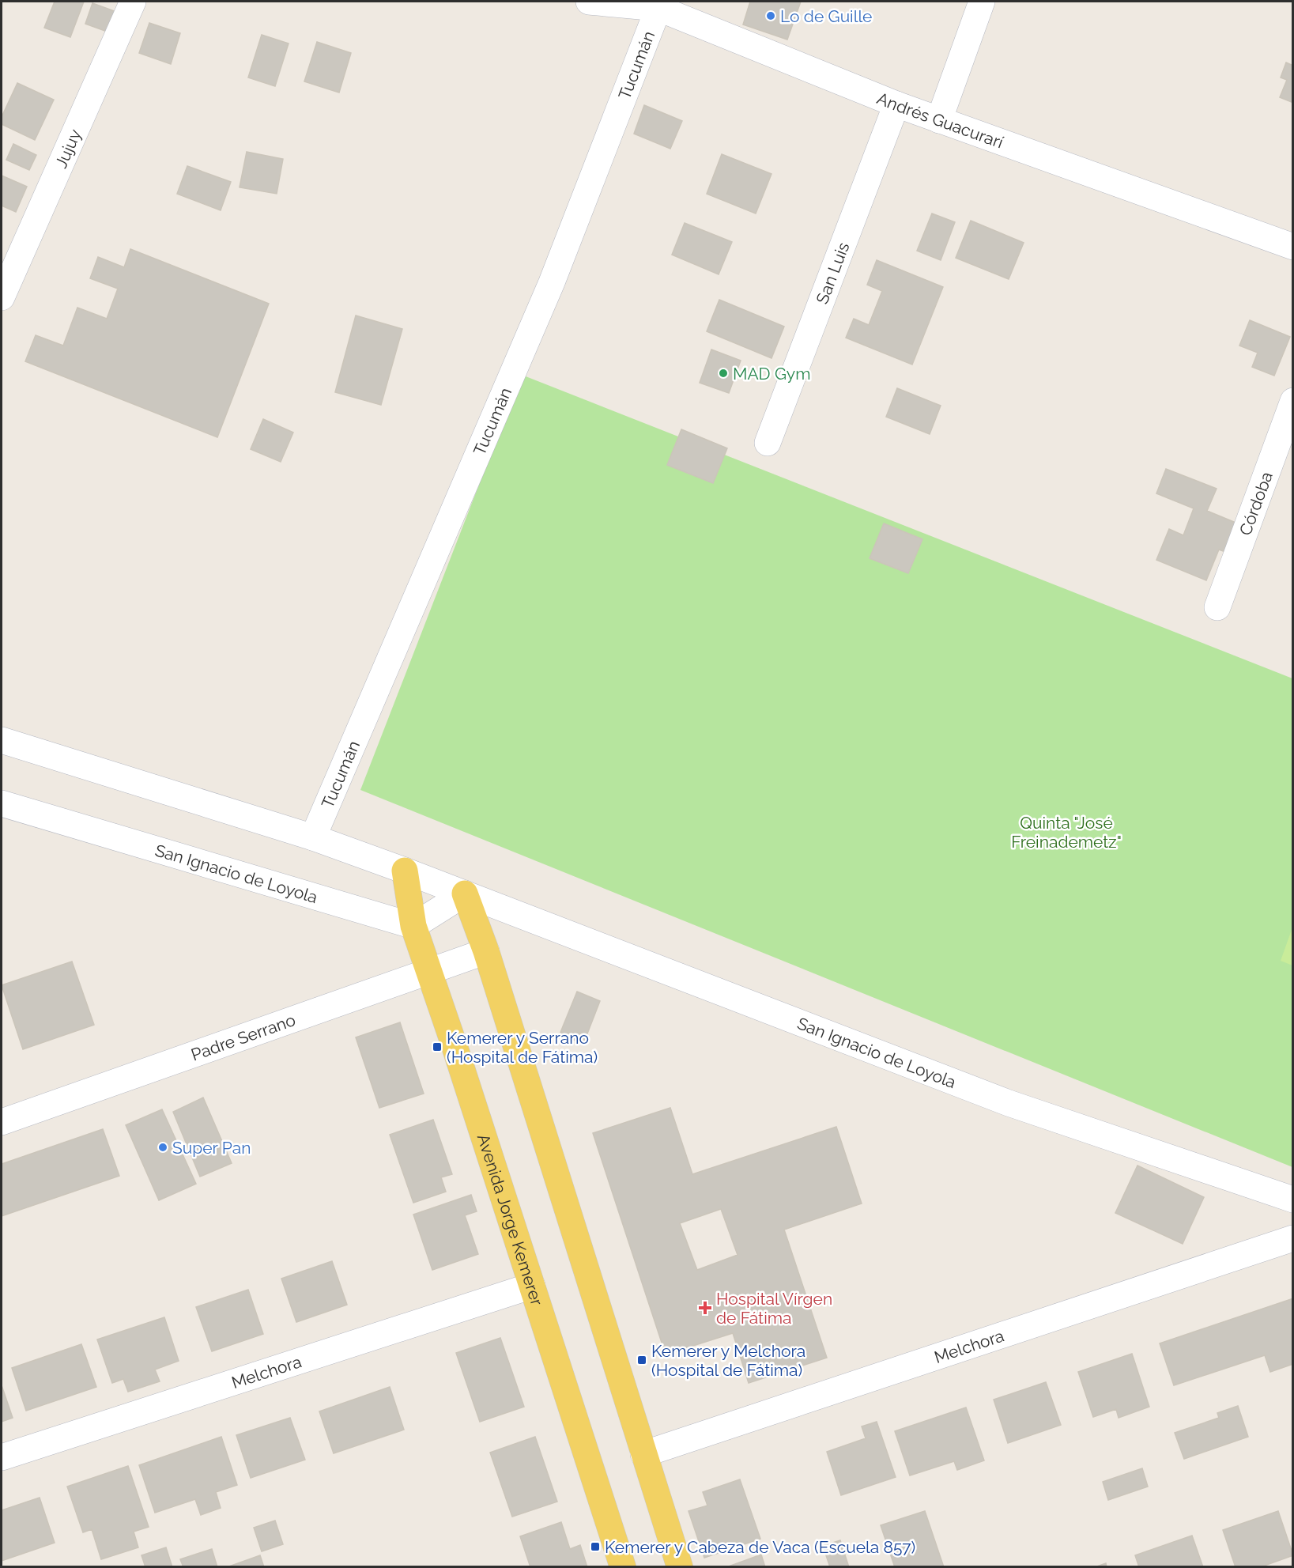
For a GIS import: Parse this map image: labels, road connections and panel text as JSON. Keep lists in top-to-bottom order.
{
  "streets": {
    "main road": ["Avenida Jorge Kemerer"],
    "street": [
      "Tucumán",
      "Andrés Guacurarí",
      "Jujuy",
      "San Luis",
      "Córdoba",
      "San Ignacio de Loyola",
      "Padre Serrano",
      "Melchora"
    ]
  },
  "crossings": [
    ["Tucumán", "Andrés Guacurarí"],
    ["Tucumán", "San Ignacio de Loyola"],
    ["Andrés Guacurarí", "San Luis"],
    ["San Ignacio de Loyola", "Avenida Jorge Kemerer"],
    ["Padre Serrano", "Avenida Jorge Kemerer"],
    ["Avenida Jorge Kemerer", "Melchora"]
  ],
  "parks": ["Quinta \"José Freinademetz\""],
  "places": {
    "other": ["Lo de Guille", "MAD Gym", "Super Pan"],
    "transit": ["Kemerer y Serrano (Hospital de Fátima)", "Kemerer y Melchora (Hospital de Fátima)", "Kemerer y Cabeza de Vaca (Escuela 857)"],
    "health": ["Hospital Vírgen de Fátima"]
  }
}
